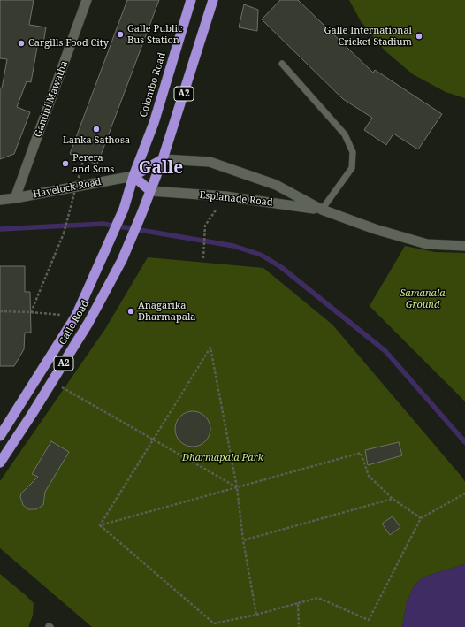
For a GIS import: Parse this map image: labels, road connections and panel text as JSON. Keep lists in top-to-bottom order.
{
  "streets": {
    "highway": ["Colombo Road", "A2", "Galle Road"],
    "street": ["Gamini Mawatha", "Havelock Road", "Esplanade Road"]
  },
  "crossings": [
    ["Colombo Road", "Havelock Road"],
    ["Colombo Road", "Galle Road"],
    ["A2", "Esplanade Road"],
    ["A2", "Galle Road"],
    ["Gamini Mawatha", "Havelock Road"],
    ["Havelock Road", "Galle Road"],
    ["Esplanade Road", "Galle Road"]
  ],
  "districts": ["Galle"],
  "parks": ["Samanala Ground", "Dharmapala Park"],
  "places": [
    "Galle Public Bus Station",
    "Galle International Cricket Stadium",
    "Cargills Food City",
    "Lanka Sathosa",
    "Perera and Sons",
    "Anagarika Dharmapala"
  ]
}
